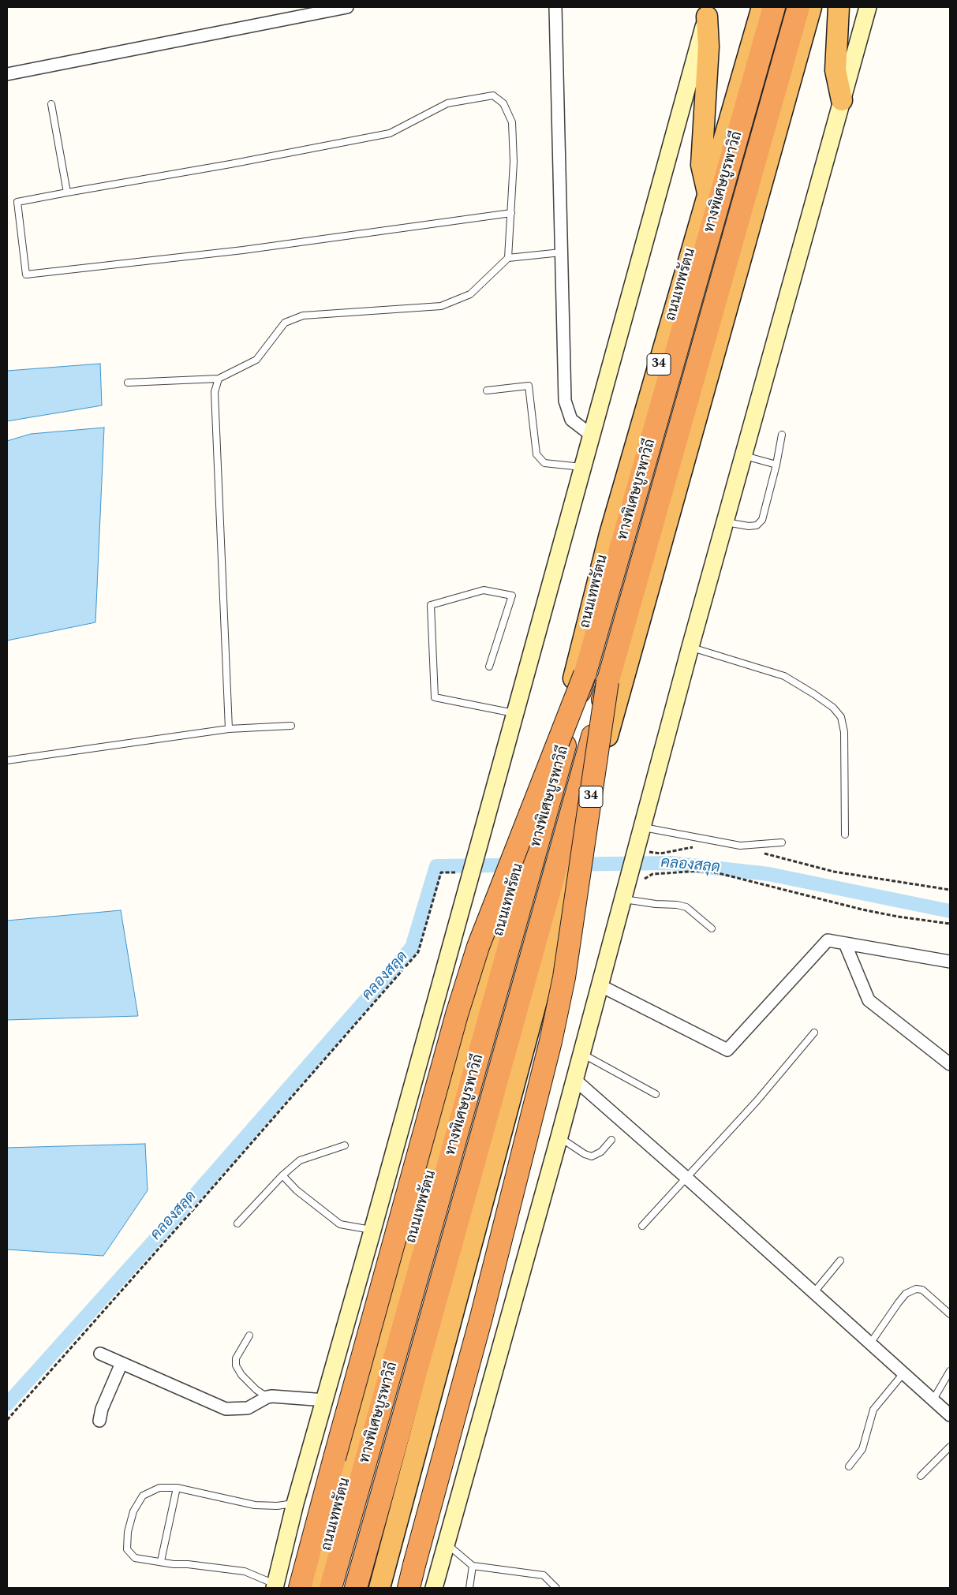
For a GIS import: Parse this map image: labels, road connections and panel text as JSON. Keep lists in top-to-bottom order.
{
  "streets": {
    "highway": ["ทางพิเศษบูรพาวิถี", "ถนนเทพรัตน", "34"]
  },
  "water": ["คลองสลุด"]
}
